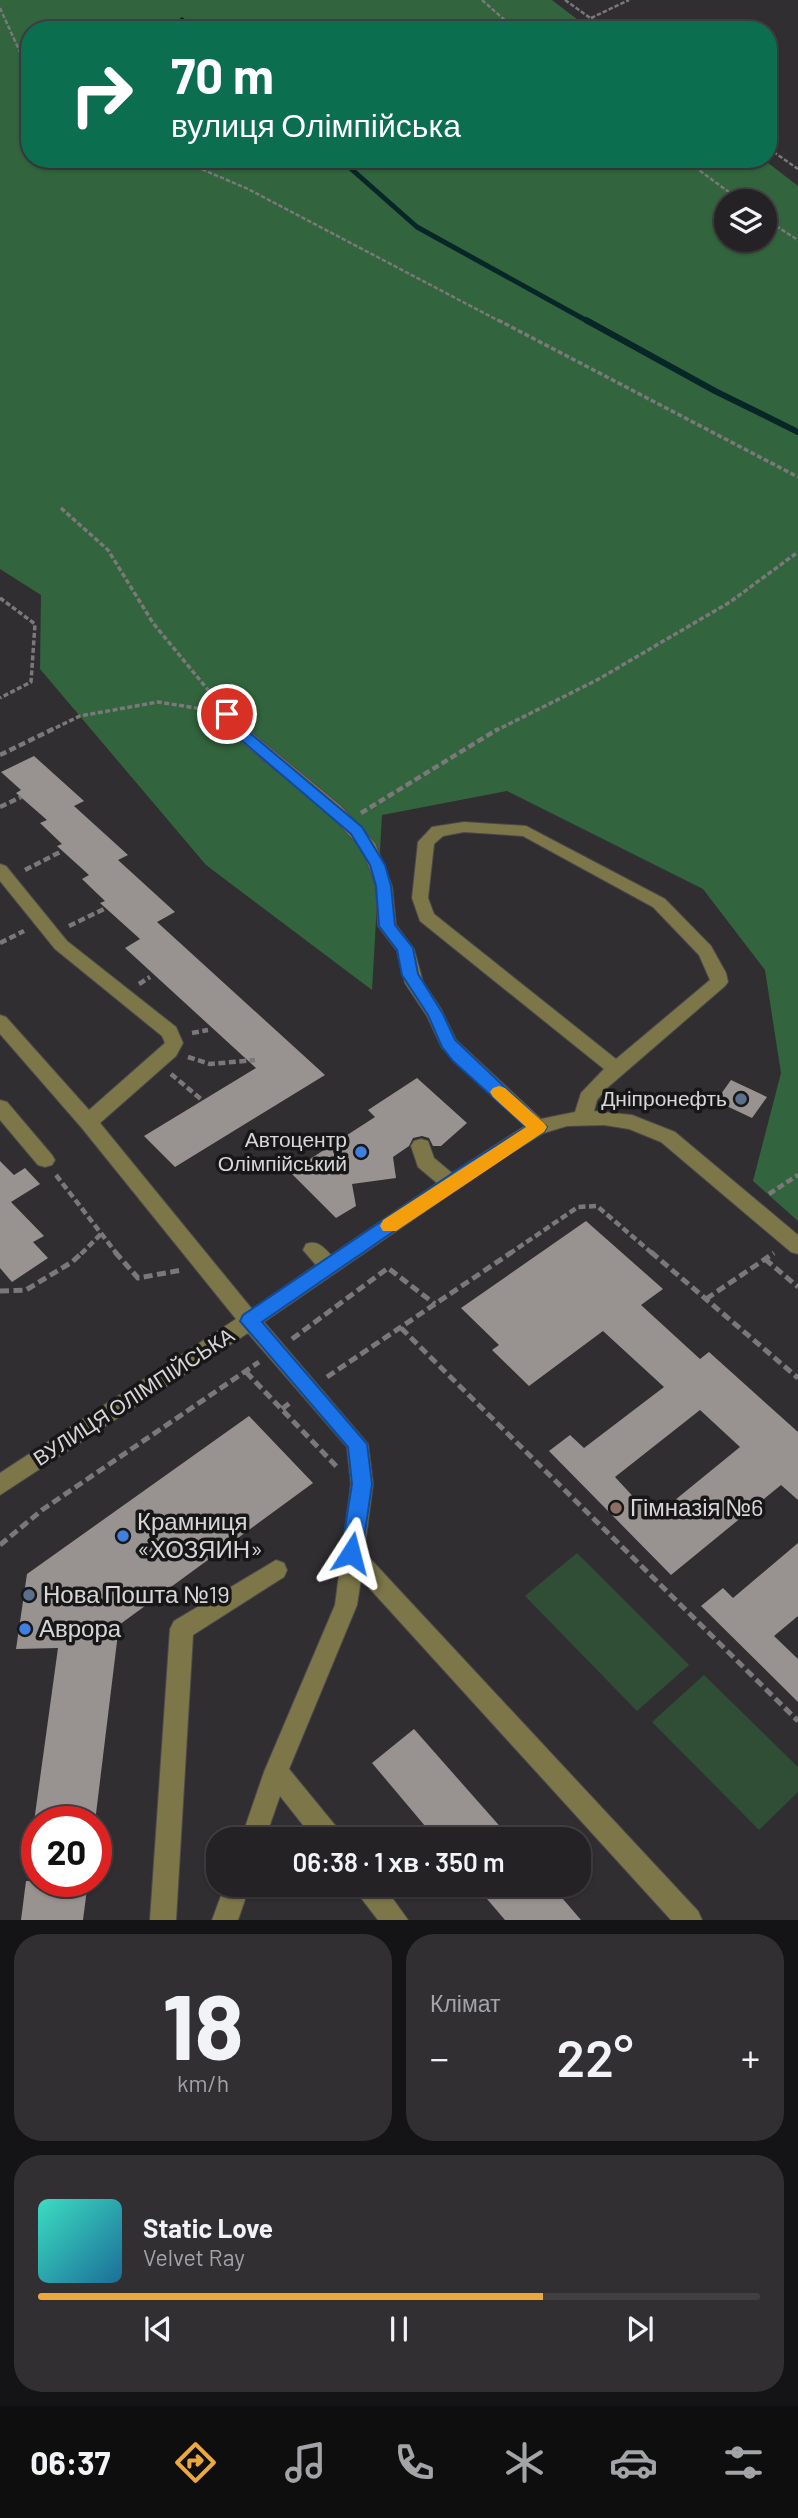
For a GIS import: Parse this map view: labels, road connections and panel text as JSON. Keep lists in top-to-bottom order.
{
  "streets": {
    "street": ["ВУЛИЦЯ ОЛІМПІЙСЬКА"]
  },
  "places": [
    "Дніпронефть",
    "Автоцентр Олімпійський",
    "Гімназія №6",
    "Крамниця «ХОЗЯИН»",
    "Нова Пошта №19",
    "Аврора"
  ],
  "page": {
    "turn": ["70 m", "вулиця Олімпійська"],
    "limit": "20",
    "trip": "06:38 · 1 хв · 350 m",
    "tile": [
      ["18", "km/h"],
      "Клімат"
    ],
    "heat": ["−", "22°", "+"],
    "song": ["Static Love", "Velvet Ray"],
    "tabs": "06:37"
  }
}
